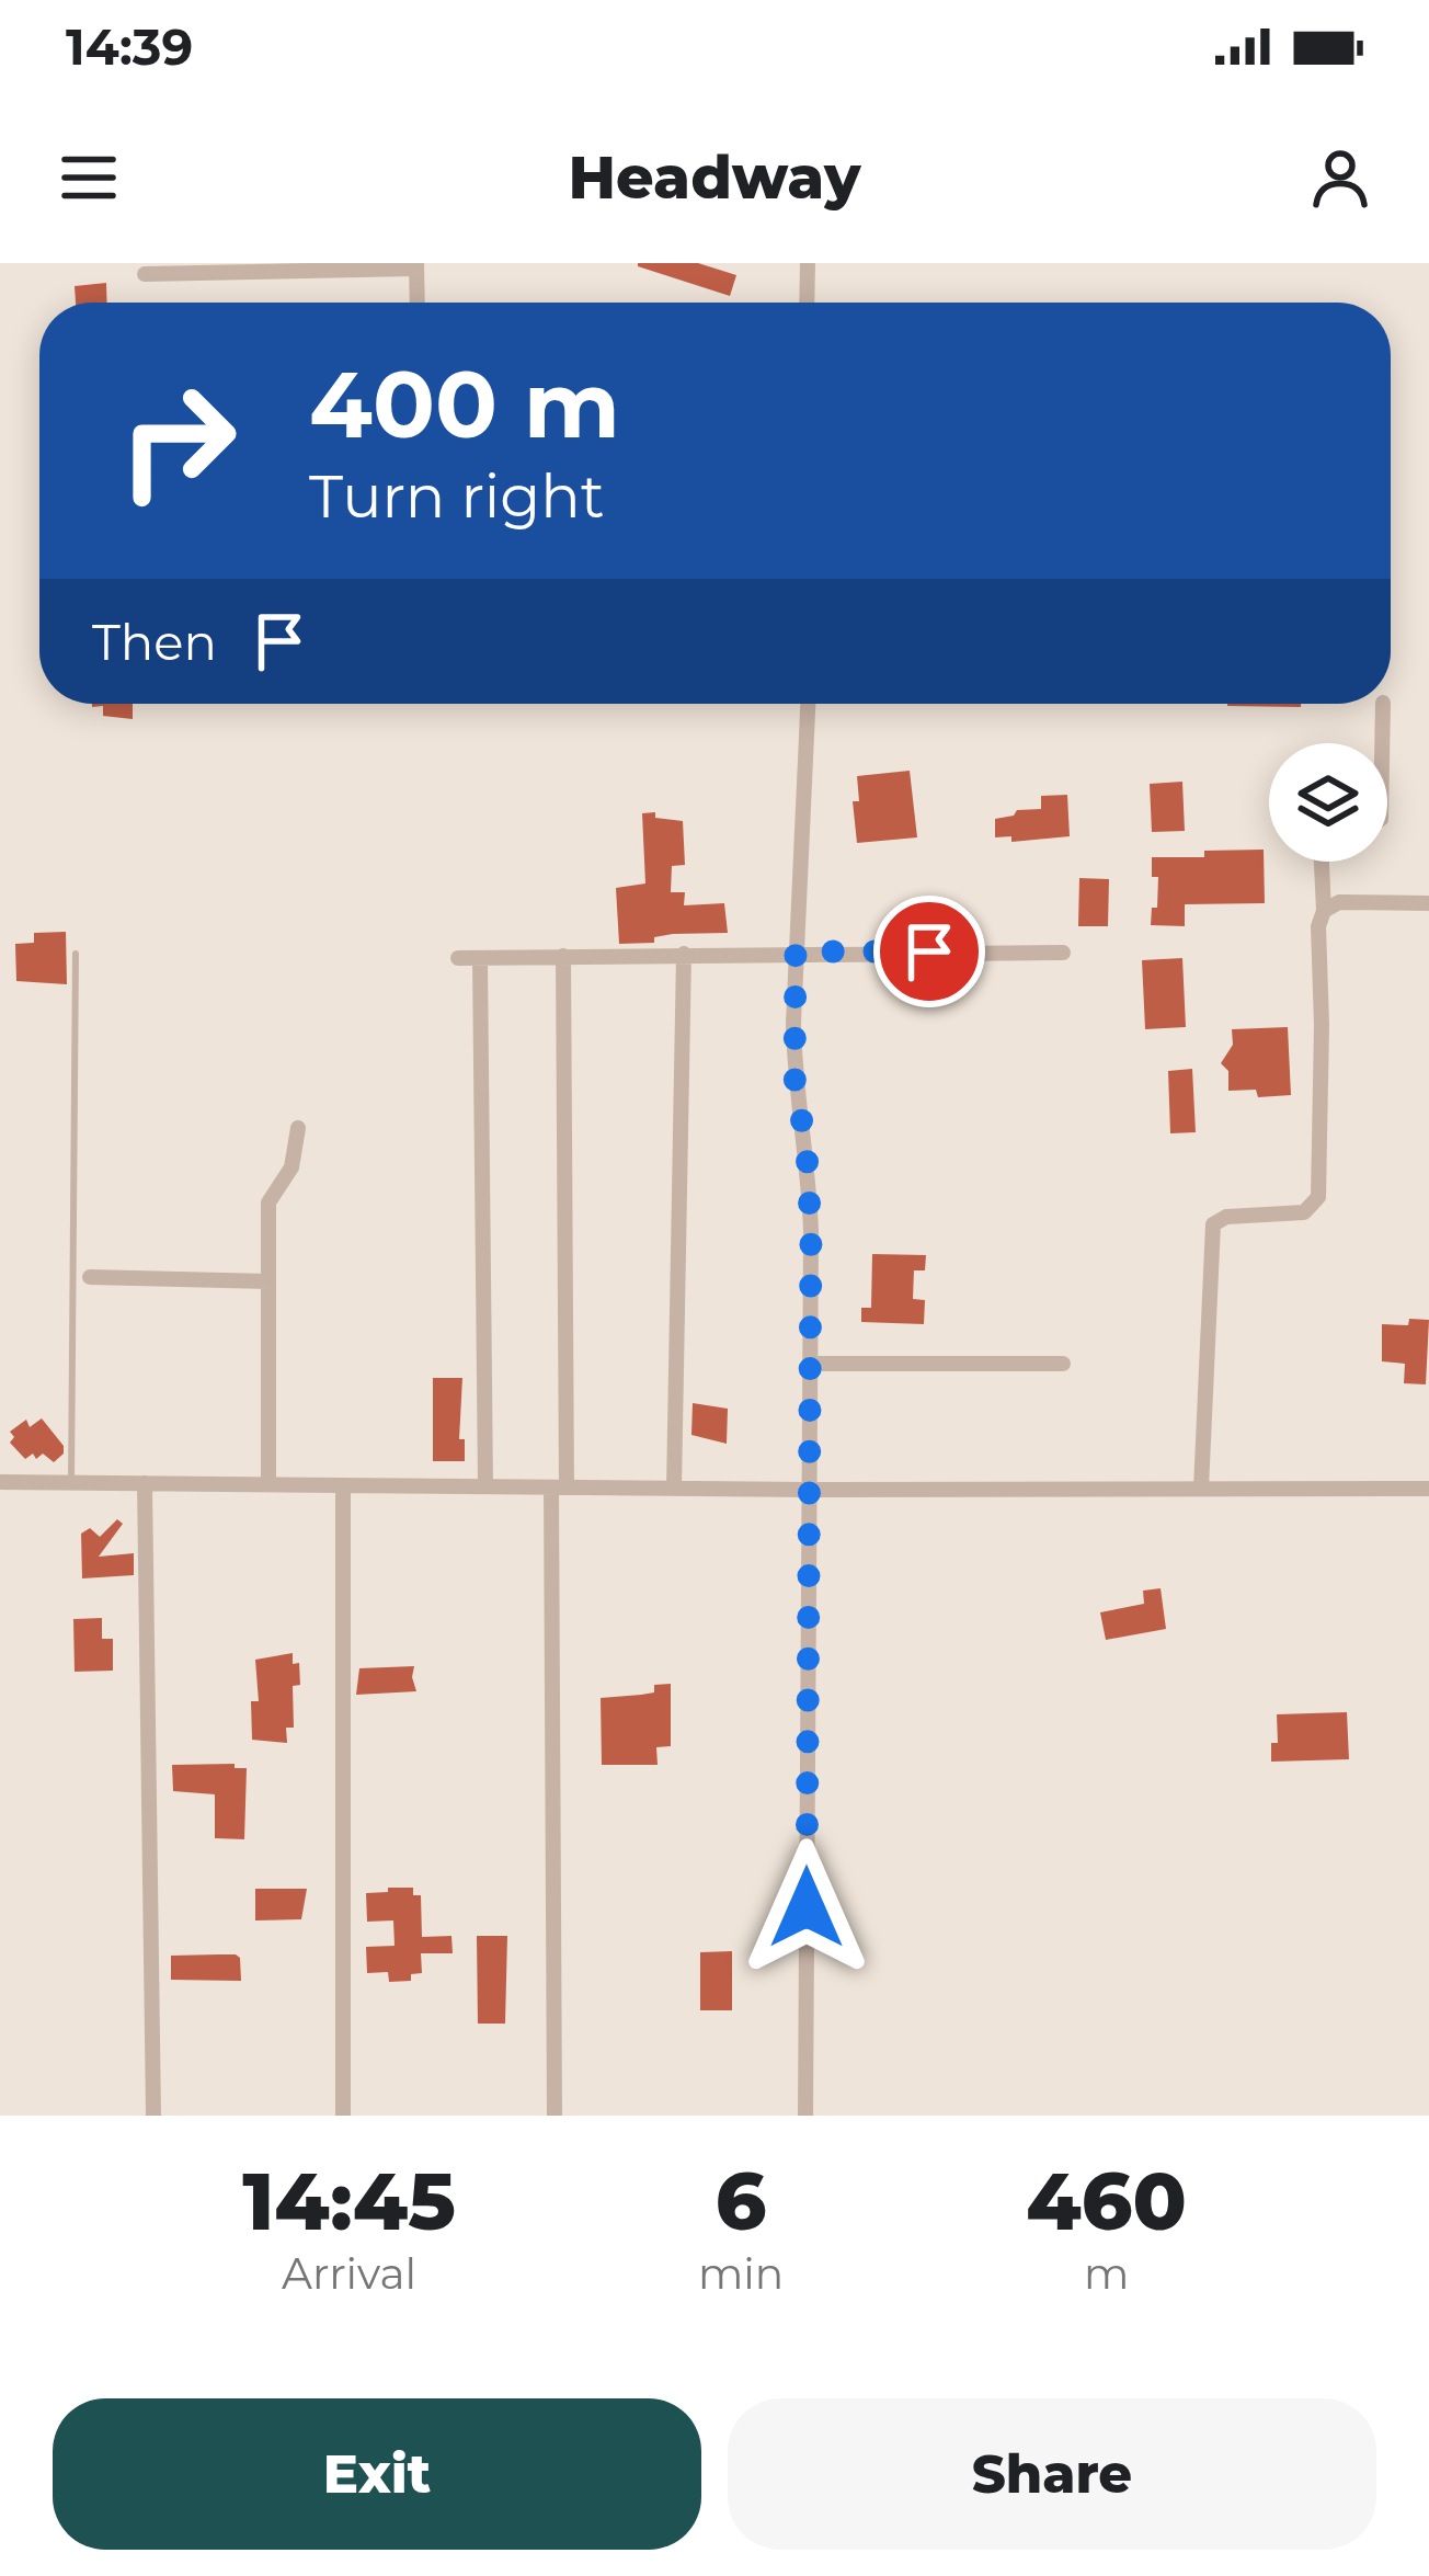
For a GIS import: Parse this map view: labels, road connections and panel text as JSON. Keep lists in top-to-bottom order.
{
  "page": {
    "status": "14:39",
    "header": "Headway",
    "turn": ["400 m", "Turn right"],
    "then": "Then",
    "eta": [
      "14:45",
      "Arrival",
      "6",
      "min",
      "460",
      "m"
    ],
    "buttons": ["Exit", "Share"]
  }
}
